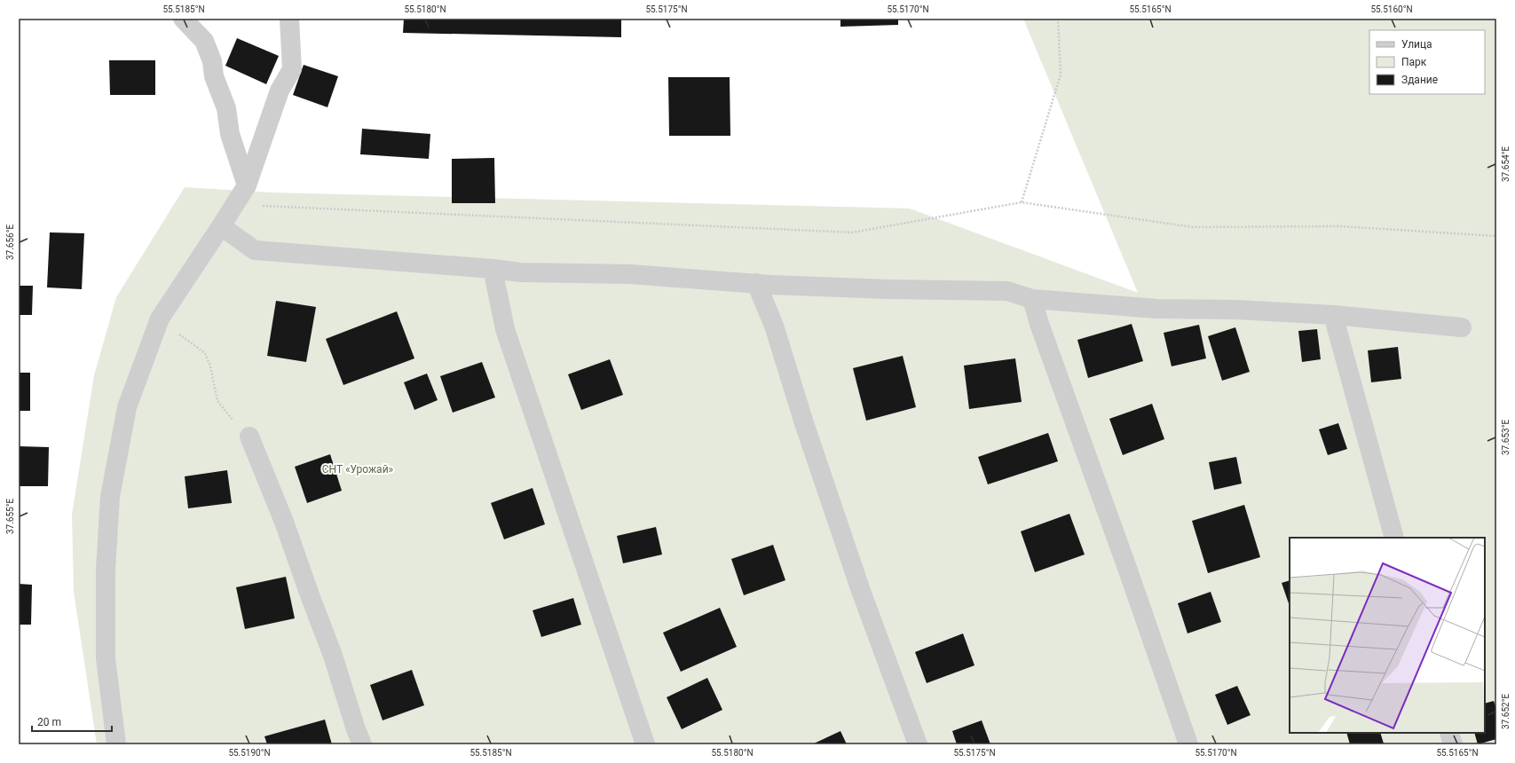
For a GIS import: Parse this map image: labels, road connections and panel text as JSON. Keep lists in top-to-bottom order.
{
  "parks": ["СНТ «Урожай»"],
  "legend": ["Улица", "Парк", "Здание"],
  "scale_bar": "20 m",
  "coordinates": [
    "55.5185°N",
    "55.5180°N",
    "55.5175°N",
    "55.5170°N",
    "55.5165°N",
    "55.5160°N",
    "37.654°E",
    "37.656°E",
    "37.653°E",
    "37.655°E",
    "37.652°E",
    "55.5190°N"
  ]
}
